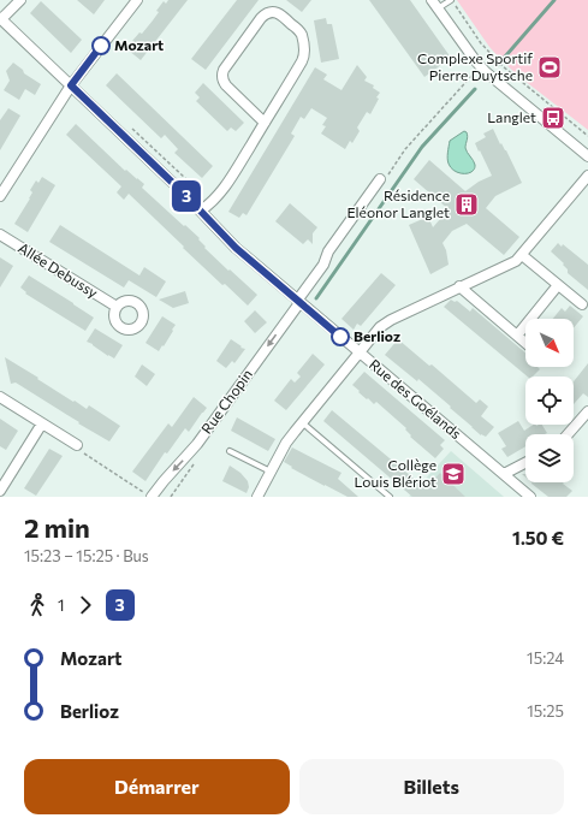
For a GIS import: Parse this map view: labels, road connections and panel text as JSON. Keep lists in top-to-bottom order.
{
  "streets": {
    "street": ["Allée Debussy", "Rue des Goélands", "Rue Chopin"]
  },
  "crossings": [
    ["Rue des Goélands", "Rue Chopin"]
  ],
  "places": {
    "other": ["Mozart", "Berlioz"],
    "sports": ["Complexe Sportif Pierre Duytsche"],
    "bus stop": ["Langlet"],
    "building": ["Résidence Eléonor Langlet"],
    "school or university": ["Collège Louis Blériot"]
  },
  "lines": ["bus line 3"],
  "north": "bottom right",
  "page": {
    "on_map": "3",
    "heading": ["2 min", "15:23 – 15:25 · Bus", "1.50 €"],
    "legs": ["1", "3"],
    "list": [
      {
        "name": "Mozart",
        "value": "15:24"
      },
      {
        "name": "Berlioz",
        "value": "15:25"
      }
    ],
    "buttons": ["Démarrer", "Billets"]
  }
}
